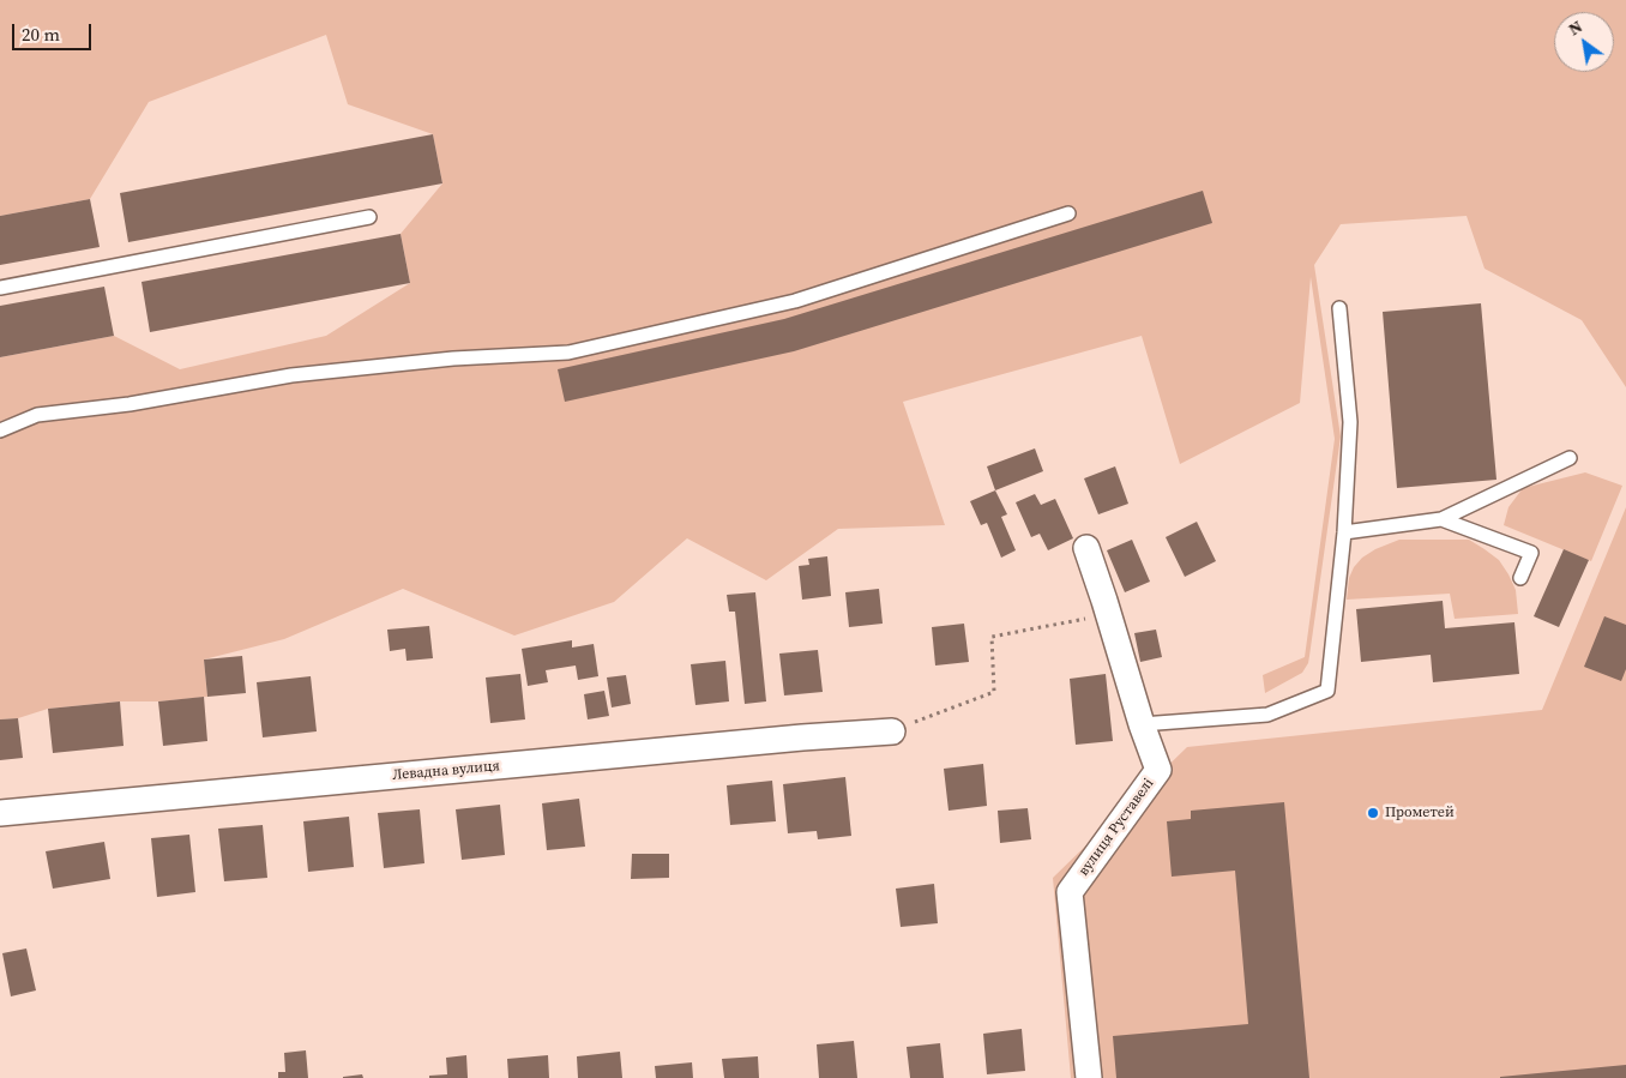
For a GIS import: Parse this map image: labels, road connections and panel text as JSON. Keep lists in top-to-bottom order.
{
  "streets": {
    "street": ["Левадна вулиця", "вулиця Руставелі"]
  },
  "places": ["Прометей"],
  "scale_bar": "20 m",
  "north": "top left"
}
